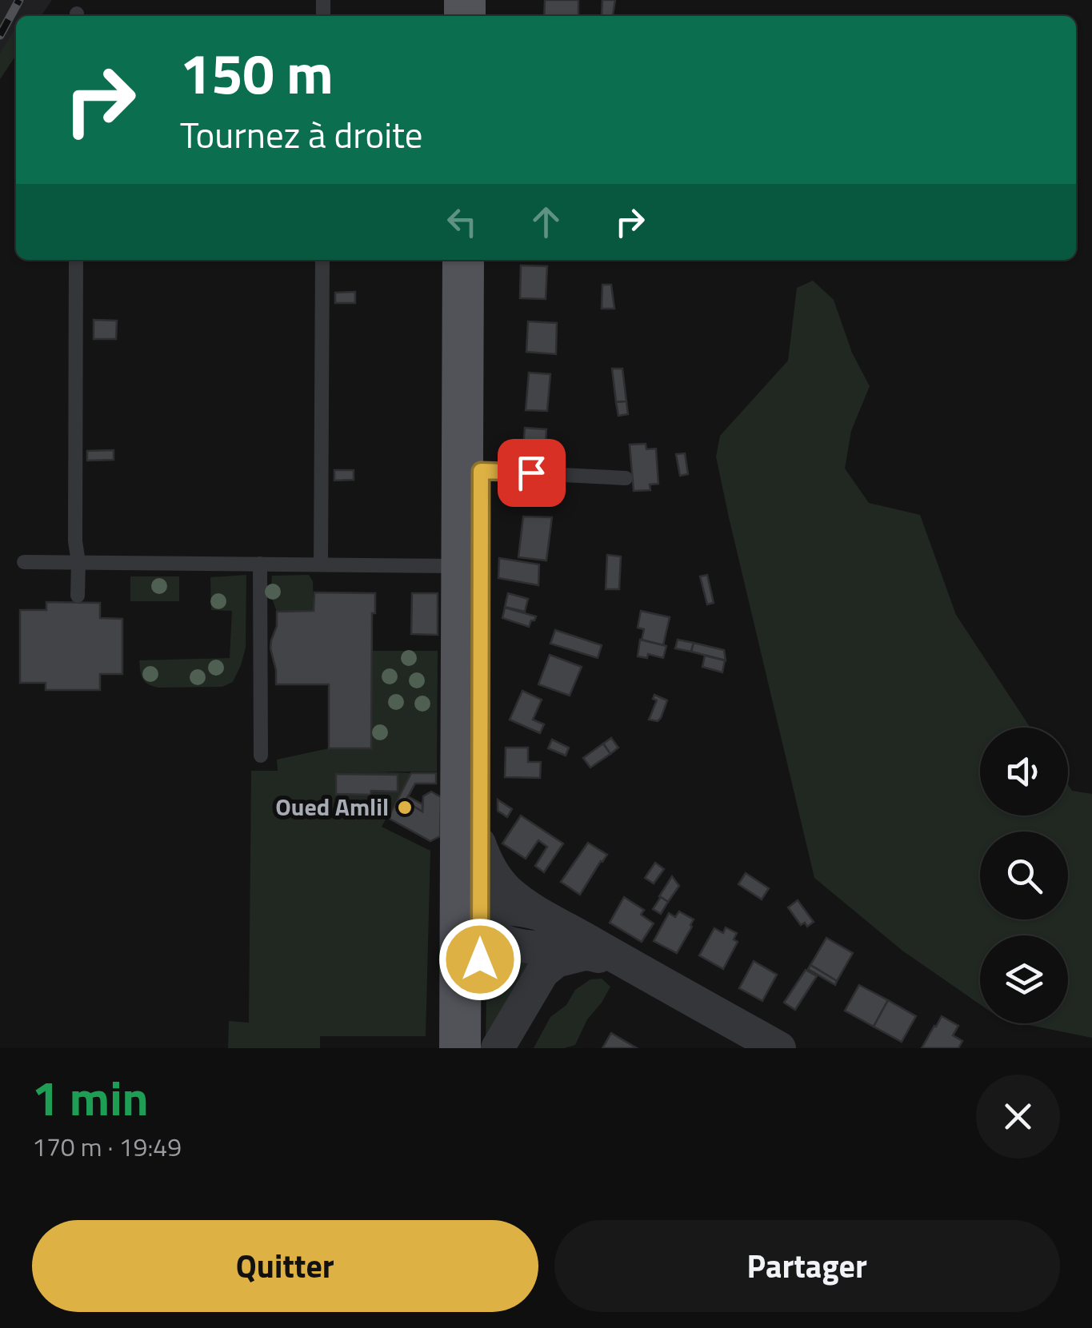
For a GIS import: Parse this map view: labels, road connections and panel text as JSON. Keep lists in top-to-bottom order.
{
  "places": ["Oued Amlil"],
  "page": {
    "turn": ["150 m", "Tournez à droite"],
    "heading": ["1 min", "170 m · 19:49"],
    "buttons": ["Quitter", "Partager"]
  }
}
